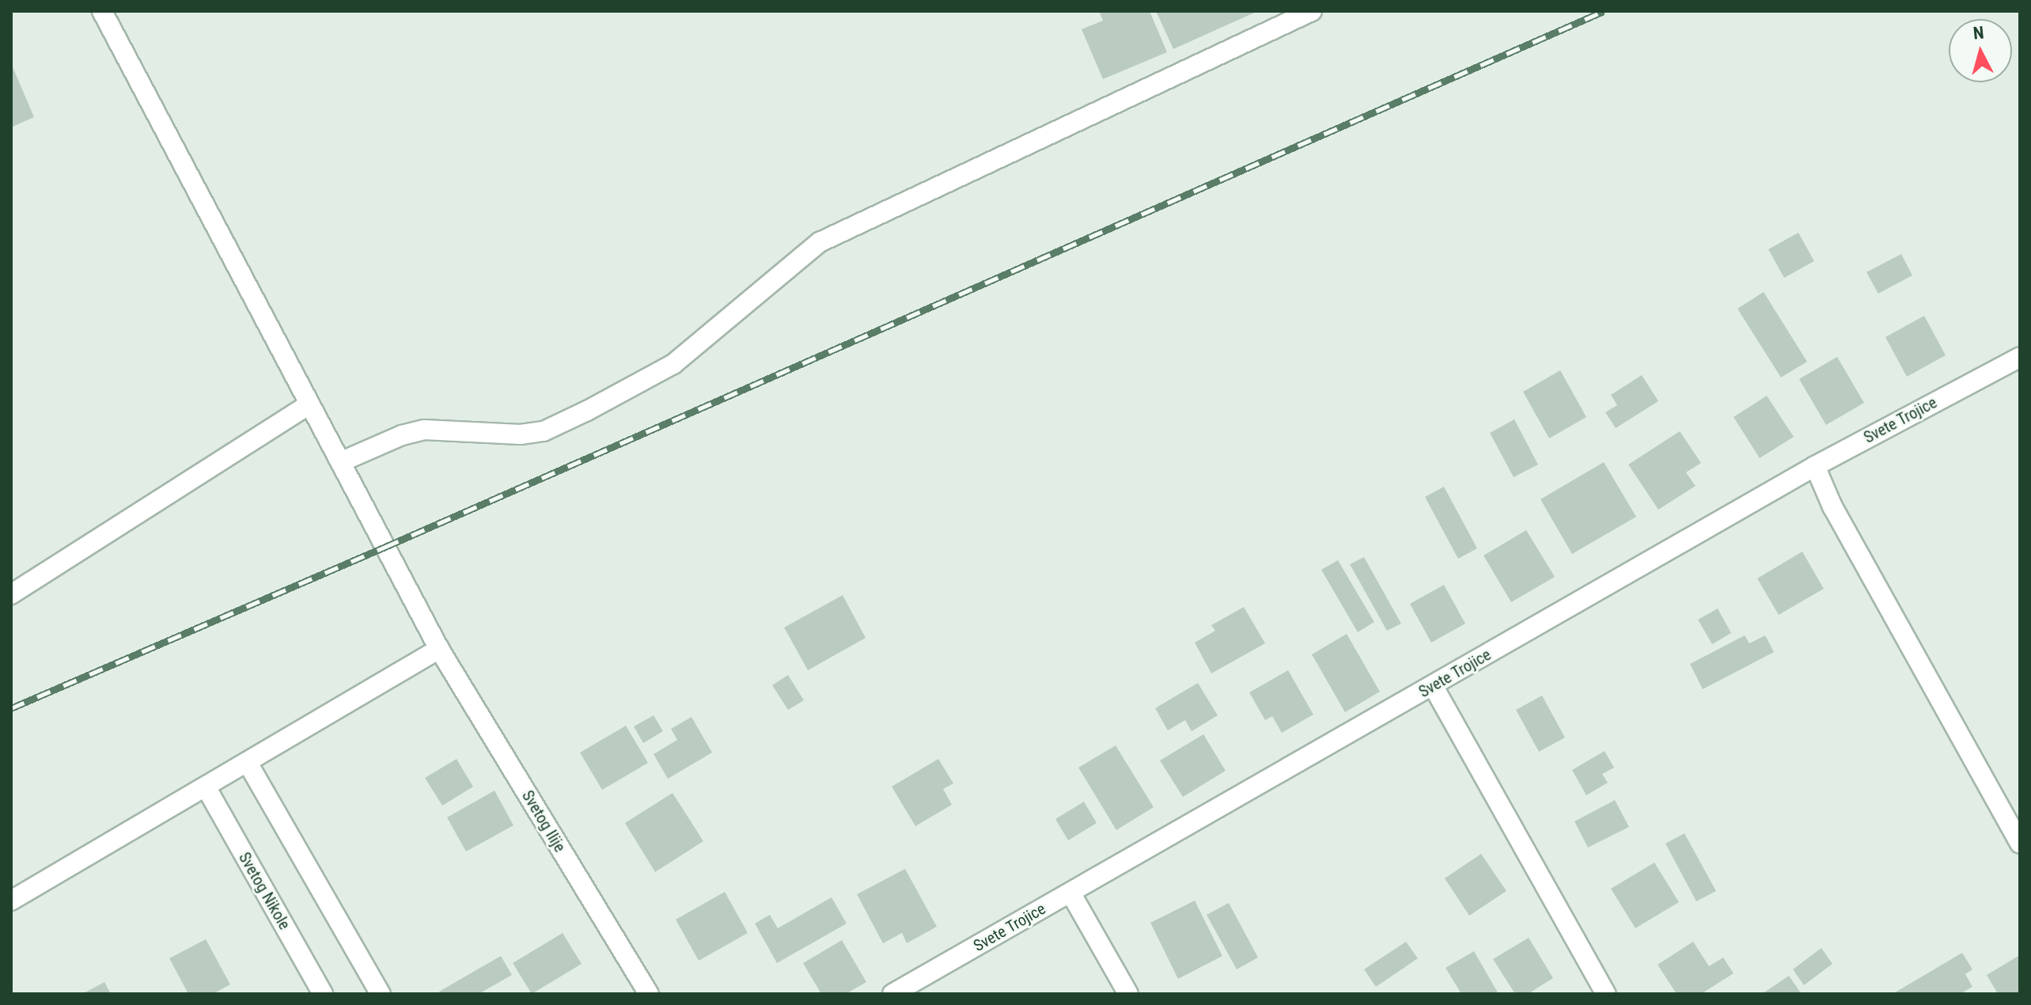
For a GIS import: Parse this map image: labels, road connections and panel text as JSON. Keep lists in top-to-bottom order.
{
  "streets": {
    "street": ["Svete Trojice", "Svetog Ilije", "Svetog Nikole"]
  },
  "north": "top"
}
